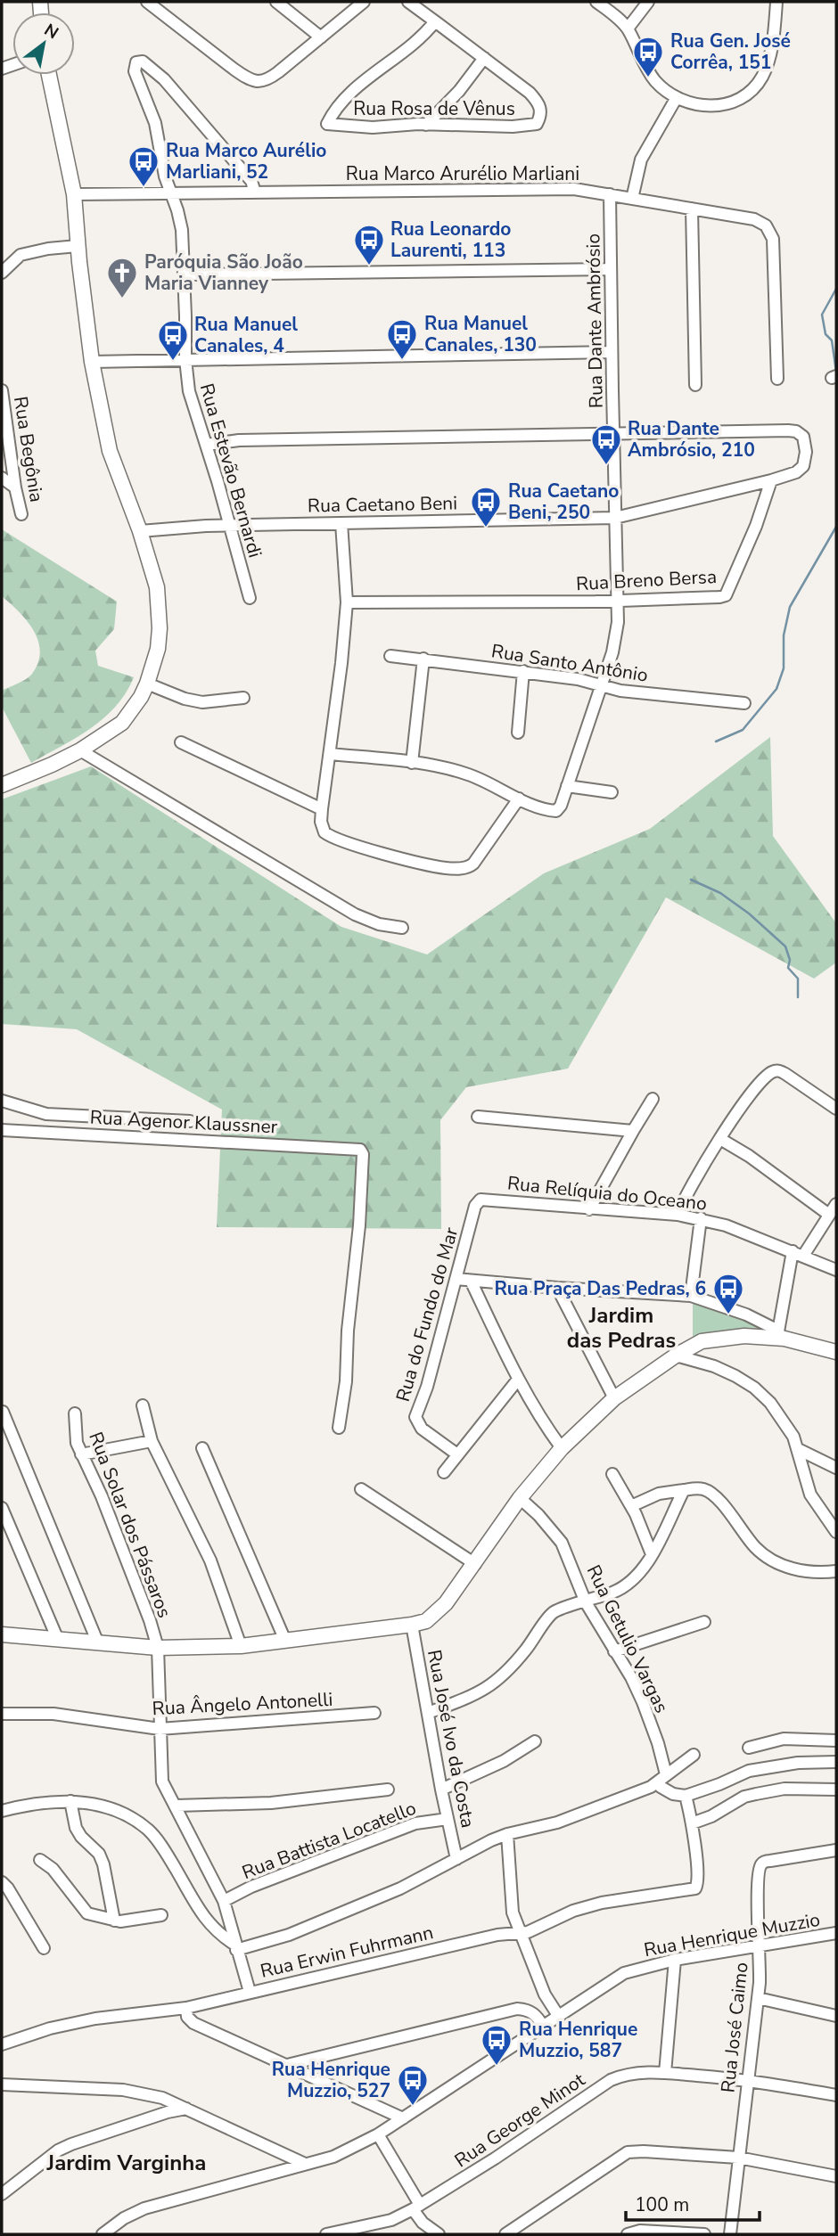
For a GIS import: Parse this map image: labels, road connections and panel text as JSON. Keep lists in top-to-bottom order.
{
  "streets": {
    "street": [
      "Rua Rosa de Vênus",
      "Rua Marco Arurélio Marliani",
      "Rua Dante Ambrósio",
      "Rua Begônia",
      "Rua Estevão Bernardi",
      "Rua Caetano Beni",
      "Rua Breno Bersa",
      "Rua Santo Antônio",
      "Rua Agenor Klaussner",
      "Rua Relíquia do Oceano",
      "Rua do Fundo do Mar",
      "Rua Solar dos Pássaros",
      "Rua Getulio Vargas",
      "Rua Ângelo Antonelli",
      "Rua José Ivo da Costa",
      "Rua Battista Locatello",
      "Rua Henrique Muzzio",
      "Rua Erwin Fuhrmann",
      "Rua José Caimo",
      "Rua George Minot"
    ]
  },
  "crossings": [
    ["Rua Marco Arurélio Marliani", "Rua Dante Ambrósio"],
    ["Rua Marco Arurélio Marliani", "Rua Estevão Bernardi"],
    ["Rua Dante Ambrósio", "Rua Caetano Beni"],
    ["Rua Dante Ambrósio", "Rua Breno Bersa"],
    ["Rua Dante Ambrósio", "Rua Santo Antônio"],
    ["Rua Estevão Bernardi", "Rua Caetano Beni"],
    ["Rua Caetano Beni", "Rua Breno Bersa"],
    ["Rua Relíquia do Oceano", "Rua do Fundo do Mar"],
    ["Rua Solar dos Pássaros", "Rua Ângelo Antonelli"],
    ["Rua Solar dos Pássaros", "Rua Battista Locatello"],
    ["Rua Solar dos Pássaros", "Rua Erwin Fuhrmann"],
    ["Rua José Ivo da Costa", "Rua Battista Locatello"],
    ["Rua Henrique Muzzio", "Rua José Caimo"],
    ["Rua José Caimo", "Rua George Minot"]
  ],
  "districts": ["Jardim das Pedras", "Jardim Varginha"],
  "places": {
    "bus stop": [
      "Rua Gen. José Corrêa, 151",
      "Rua Marco Aurélio Marliani, 52",
      "Rua Leonardo Laurenti, 113",
      "Rua Manuel Canales, 130",
      "Rua Manuel Canales, 4",
      "Rua Dante Ambrósio, 210",
      "Rua Caetano Beni, 250",
      "Rua Praça Das Pedras, 6",
      "Rua Henrique Muzzio, 587",
      "Rua Henrique Muzzio, 527"
    ],
    "church": ["Paróquia São João Maria Vianney"]
  },
  "scale_bar": "100 m",
  "north": "top right"
}
